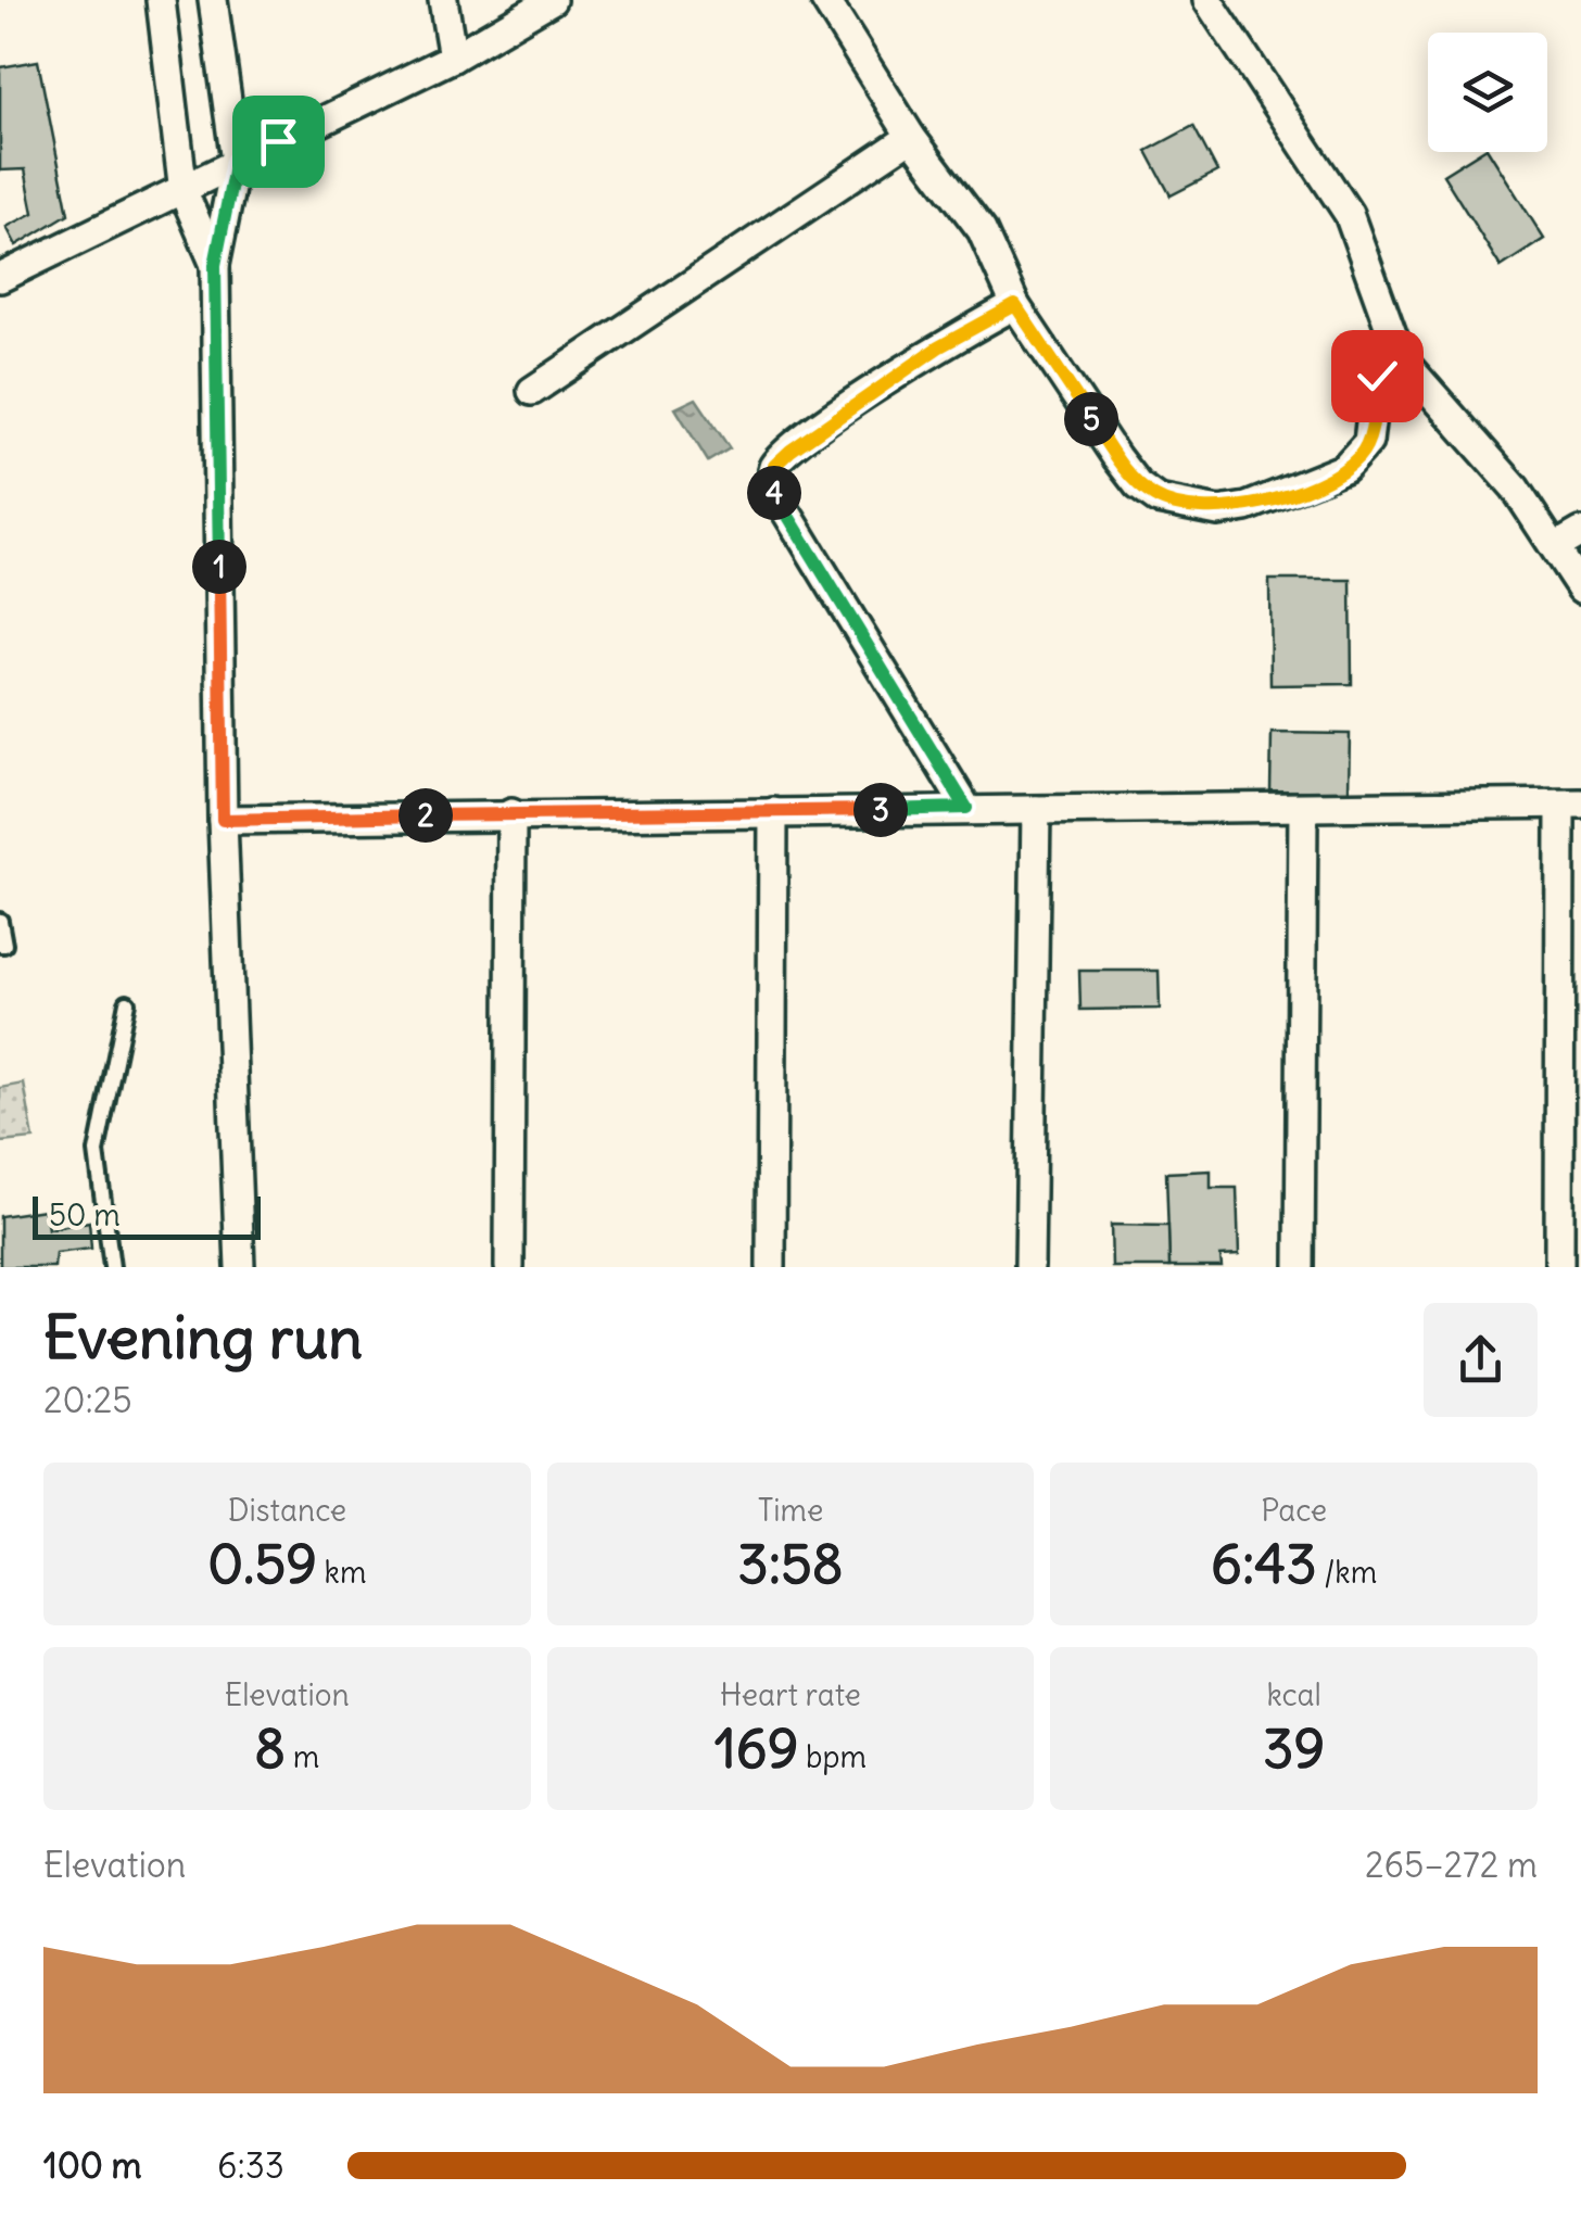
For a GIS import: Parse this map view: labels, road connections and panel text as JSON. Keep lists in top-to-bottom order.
{
  "scale_bar": "50 m",
  "page": {
    "pins": [
      "5",
      "4",
      "1",
      "3",
      "2"
    ],
    "scale": "50 m",
    "heading": ["Evening run", "20:25"],
    "stats": [
      ["Distance", "0.59 km"],
      ["Time", "3:58"],
      ["Pace", "6:43 /km"],
      ["Elevation", "8 m"],
      ["Heart rate", "169 bpm"],
      ["kcal", "39"]
    ],
    "chart": ["Elevation", "265–272 m"],
    "list": [
      {
        "name": "100 m",
        "note": "6:33"
      }
    ]
  }
}
